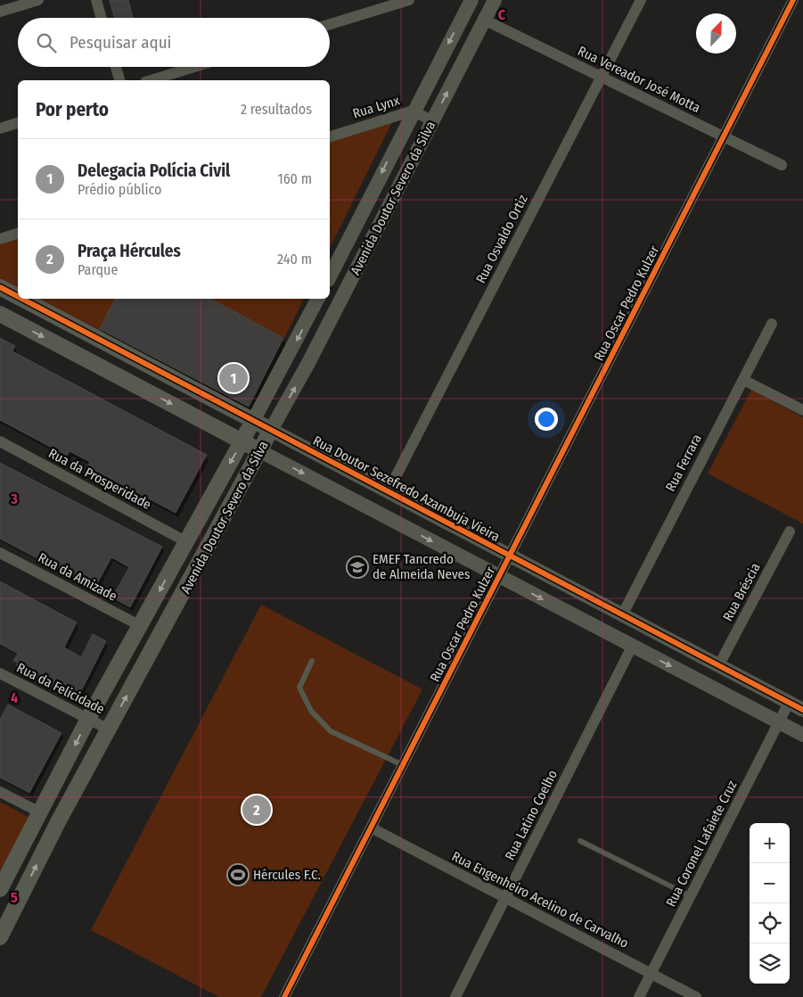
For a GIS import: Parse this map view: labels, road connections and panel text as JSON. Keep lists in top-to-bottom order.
{
  "streets": {
    "main road": ["Avenida Doutor Severo da Silva", "Rua Doutor Sezefredo Azambuja Vieira"],
    "street": [
      "Rua Vereador José Motta",
      "Rua Lynx",
      "Rua Osvaldo Ortiz",
      "Rua Oscar Pedro Kulzer",
      "Rua Ferrara",
      "Rua da Prosperidade",
      "Rua da Amizade",
      "Rua Bréscia",
      "Rua da Felicidade",
      "Rua Latino Coelho",
      "Rua Coronel Lafaiete Cruz",
      "Rua Engenheiro Acelino de Carvalho"
    ]
  },
  "crossings": [
    ["Rua Vereador José Motta", "Avenida Doutor Severo da Silva"],
    ["Rua Vereador José Motta", "Rua Osvaldo Ortiz"],
    ["Rua Vereador José Motta", "Rua Oscar Pedro Kulzer"],
    ["Rua Lynx", "Avenida Doutor Severo da Silva"],
    ["Avenida Doutor Severo da Silva", "Rua da Prosperidade"],
    ["Avenida Doutor Severo da Silva", "Rua Doutor Sezefredo Azambuja Vieira"],
    ["Avenida Doutor Severo da Silva", "Rua da Amizade"],
    ["Avenida Doutor Severo da Silva", "Rua da Felicidade"],
    ["Rua Osvaldo Ortiz", "Rua Doutor Sezefredo Azambuja Vieira"],
    ["Rua Oscar Pedro Kulzer", "Rua Doutor Sezefredo Azambuja Vieira"],
    ["Rua Oscar Pedro Kulzer", "Rua Engenheiro Acelino de Carvalho"],
    ["Rua Ferrara", "Rua Doutor Sezefredo Azambuja Vieira"],
    ["Rua Doutor Sezefredo Azambuja Vieira", "Rua Bréscia"],
    ["Rua Doutor Sezefredo Azambuja Vieira", "Rua Coronel Lafaiete Cruz"],
    ["Rua Latino Coelho", "Rua Engenheiro Acelino de Carvalho"],
    ["Rua Coronel Lafaiete Cruz", "Rua Engenheiro Acelino de Carvalho"]
  ],
  "places": {
    "school or university": ["EMEF Tancredo de Almeida Neves"],
    "sports": ["Hércules F.C."]
  },
  "north": "top right",
  "page": {
    "search": "Pesquisar aqui",
    "heading": ["Por perto", "2 resultados"],
    "list": [
      {
        "mark": "1",
        "name": "Delegacia Polícia Civil",
        "note": "Prédio público",
        "value": "160 m"
      },
      {
        "mark": "2",
        "name": "Praça Hércules",
        "note": "Parque",
        "value": "240 m"
      }
    ],
    "pins": ["1", "2"],
    "map_buttons": ["+", "−"]
  },
  "grid": {
    "columns": ["C"],
    "rows": ["3", "4", "5"]
  }
}
